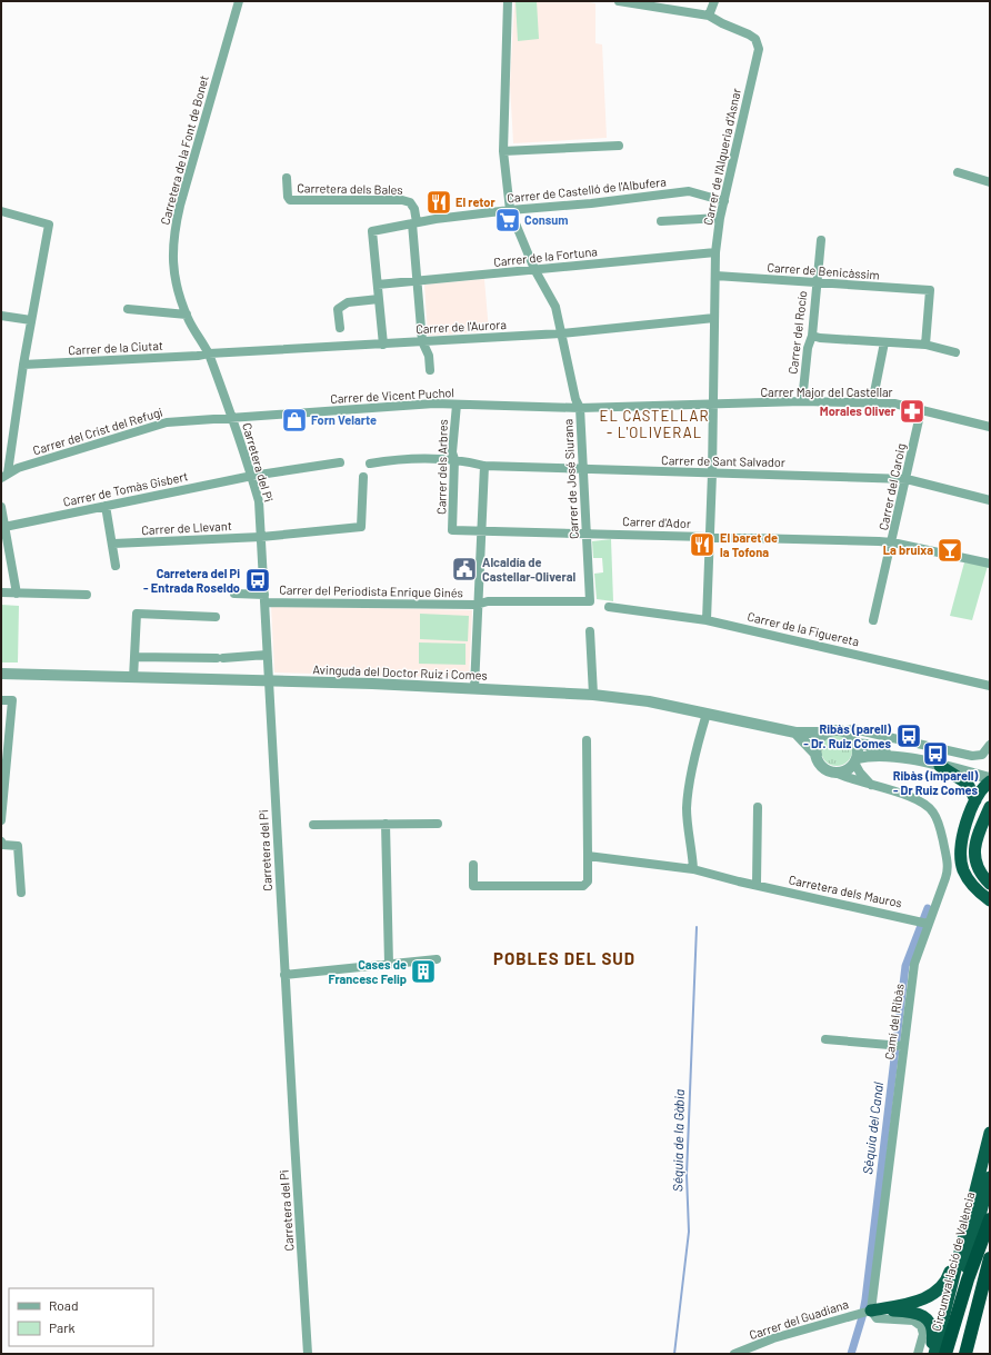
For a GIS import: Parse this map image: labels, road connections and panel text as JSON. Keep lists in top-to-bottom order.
{
  "streets": {
    "highway": ["Circumval·lació de València"],
    "street": [
      "Carretera de la Font de Bonet",
      "Carrer de l'Alqueria d'Asnar",
      "Carretera dels Bales",
      "Carrer de Castelló de l'Albufera",
      "Carrer de la Fortuna",
      "Carrer de Benicàssim",
      "Carrer de l'Aurora",
      "Carrer del Rocío",
      "Carrer de la Ciutat",
      "Carrer Major del Castellar",
      "Carrer de Vicent Puchol",
      "Carrer del Crist del Refugi",
      "Carrer de Sant Salvador",
      "Carretera del Pi",
      "Carrer dels Arbres",
      "Carrer de José Siurana",
      "Carrer del Caroig",
      "Carrer de Tomàs Gisbert",
      "Carrer d'Ador",
      "Carrer de Llevant",
      "Carrer del Periodista Enrique Ginés",
      "Carrer de la Figuereta",
      "Avinguda del Doctor Ruiz i Comes",
      "Carretera dels Mauros",
      "Camí del Ribàs",
      "Carrer del Guadiana"
    ]
  },
  "crossings": [
    ["Carretera de la Font de Bonet", "Carrer de l'Aurora"],
    ["Carretera de la Font de Bonet", "Carrer de la Ciutat"],
    ["Carretera de la Font de Bonet", "Carretera del Pi"],
    ["Carrer de l'Alqueria d'Asnar", "Carrer de Castelló de l'Albufera"],
    ["Carrer de l'Alqueria d'Asnar", "Carrer de la Fortuna"],
    ["Carrer de l'Alqueria d'Asnar", "Carrer de Benicàssim"],
    ["Carrer de l'Alqueria d'Asnar", "Carrer de l'Aurora"],
    ["Carrer de l'Alqueria d'Asnar", "Carrer Major del Castellar"],
    ["Carrer de l'Alqueria d'Asnar", "Carrer de Sant Salvador"],
    ["Carrer de l'Alqueria d'Asnar", "Carrer d'Ador"],
    ["Carrer de l'Alqueria d'Asnar", "Carrer de la Figuereta"],
    ["Carretera dels Bales", "Carrer de Castelló de l'Albufera"],
    ["Carretera dels Bales", "Carrer de la Fortuna"],
    ["Carretera dels Bales", "Carrer de l'Aurora"],
    ["Carrer de Castelló de l'Albufera", "Carrer de la Fortuna"],
    ["Carrer de Castelló de l'Albufera", "Carrer de José Siurana"],
    ["Carrer de la Fortuna", "Carrer de José Siurana"],
    ["Carrer de Benicàssim", "Carrer del Rocío"],
    ["Carrer de l'Aurora", "Carrer de la Ciutat"],
    ["Carrer de l'Aurora", "Carretera del Pi"],
    ["Carrer de l'Aurora", "Carrer de José Siurana"],
    ["Carrer del Rocío", "Carrer Major del Castellar"],
    ["Carrer de la Ciutat", "Carretera del Pi"],
    ["Carrer Major del Castellar", "Carrer de Vicent Puchol"],
    ["Carrer Major del Castellar", "Carrer de José Siurana"],
    ["Carrer Major del Castellar", "Carrer del Caroig"],
    ["Carrer de Vicent Puchol", "Carrer del Crist del Refugi"],
    ["Carrer de Vicent Puchol", "Carretera del Pi"],
    ["Carrer de Vicent Puchol", "Carrer dels Arbres"],
    ["Carrer de Vicent Puchol", "Carrer de José Siurana"],
    ["Carrer del Crist del Refugi", "Carretera del Pi"],
    ["Carrer de Sant Salvador", "Carrer dels Arbres"],
    ["Carrer de Sant Salvador", "Carrer de José Siurana"],
    ["Carrer de Sant Salvador", "Carrer del Caroig"],
    ["Carretera del Pi", "Carrer de Tomàs Gisbert"],
    ["Carretera del Pi", "Carrer de Llevant"],
    ["Carretera del Pi", "Carrer del Periodista Enrique Ginés"],
    ["Carretera del Pi", "Avinguda del Doctor Ruiz i Comes"],
    ["Carrer dels Arbres", "Carrer d'Ador"],
    ["Carrer de José Siurana", "Carrer d'Ador"],
    ["Carrer de José Siurana", "Carrer del Periodista Enrique Ginés"],
    ["Carrer del Caroig", "Carrer d'Ador"],
    ["Avinguda del Doctor Ruiz i Comes", "Camí del Ribàs"],
    ["Carretera dels Mauros", "Camí del Ribàs"],
    ["Camí del Ribàs", "Carrer del Guadiana"]
  ],
  "districts": ["EL CASTELLAR - L'OLIVERAL", "POBLES DEL SUD"],
  "water": ["Séquia del Canal", "Séquia de la Gàbia"],
  "places": {
    "restaurant": ["El retor", "El baret de la Tofona"],
    "supermarket": ["Consum"],
    "pharmacy": ["Morales Oliver"],
    "shop": ["Forn Velarte"],
    "bar": ["La bruixa"],
    "public building": ["Alcaldía de Castellar-Oliveral"],
    "bus stop": ["Carretera del Pi - Entrada Roseldo", "Ribàs (parell) - Dr. Ruiz Comes", "Ribàs (imparell) - Dr Ruiz Comes"],
    "building": ["Cases de Francesc Felip"]
  },
  "legend": ["Road", "Park"]
}
